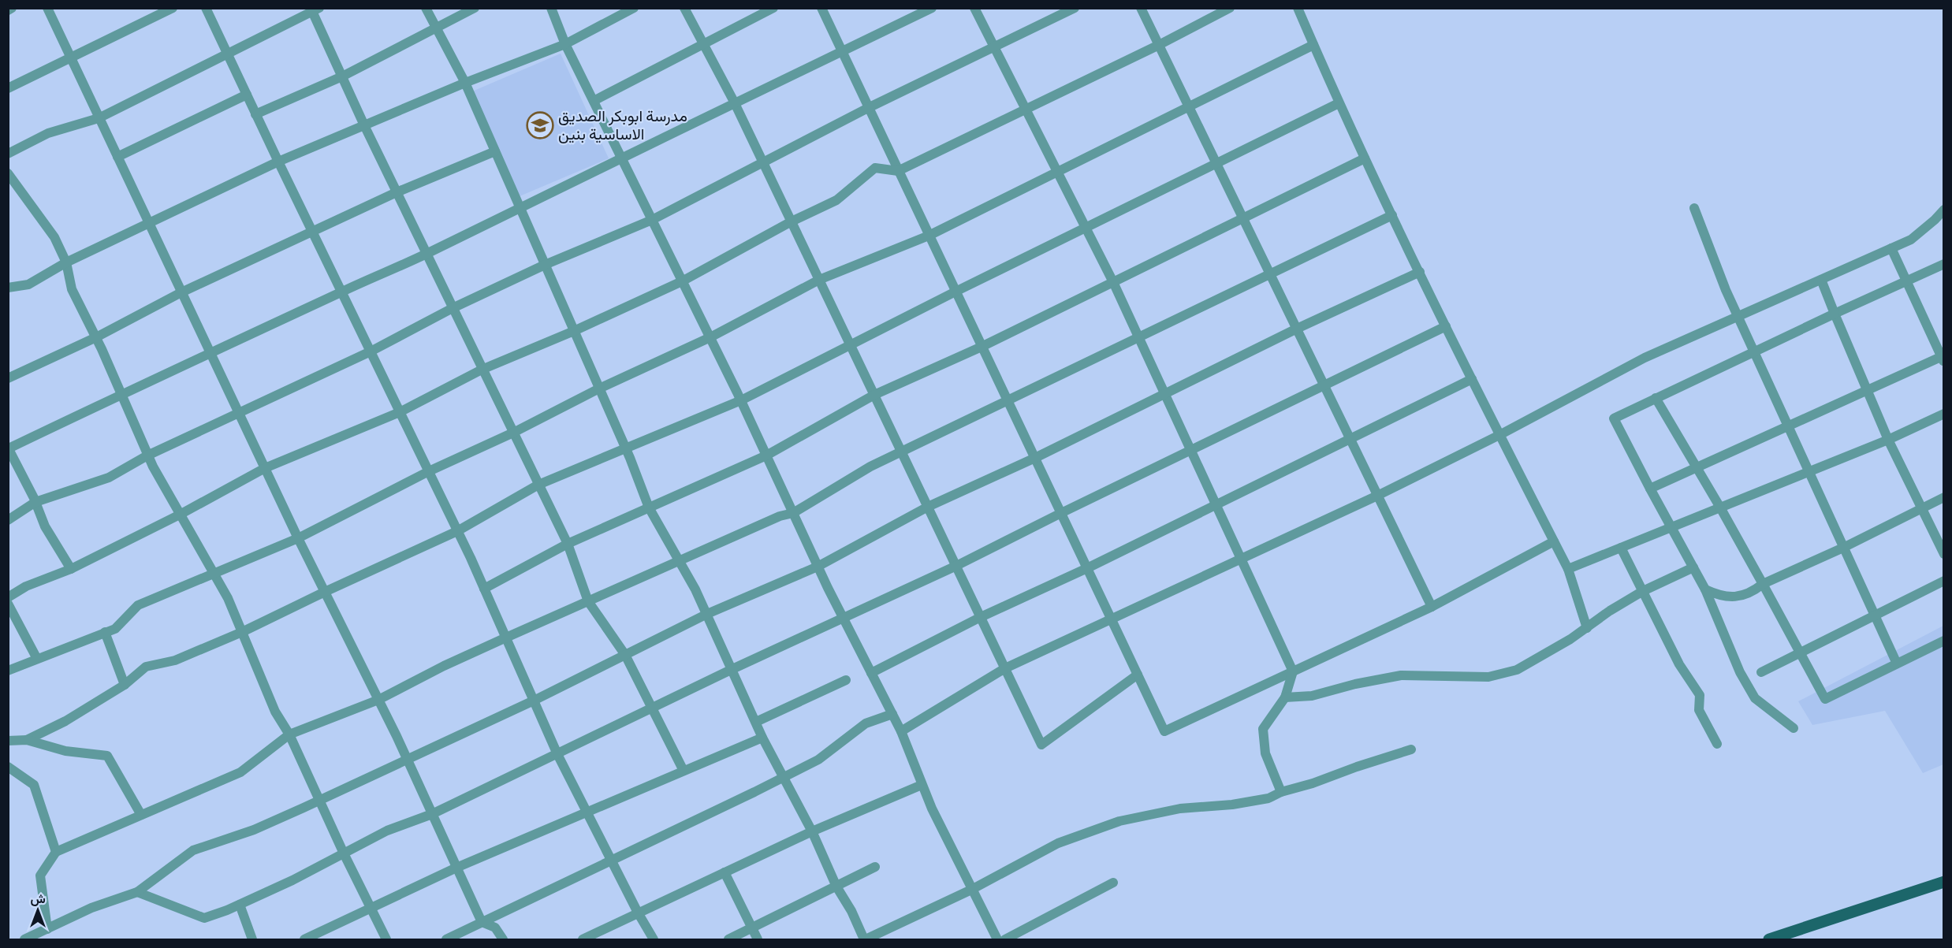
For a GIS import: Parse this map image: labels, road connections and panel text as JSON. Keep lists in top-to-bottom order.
{
  "places": {
    "school or university": ["مدرسة ابوبكر الصديق الاساسية بنين"]
  },
  "north": "top"
}
